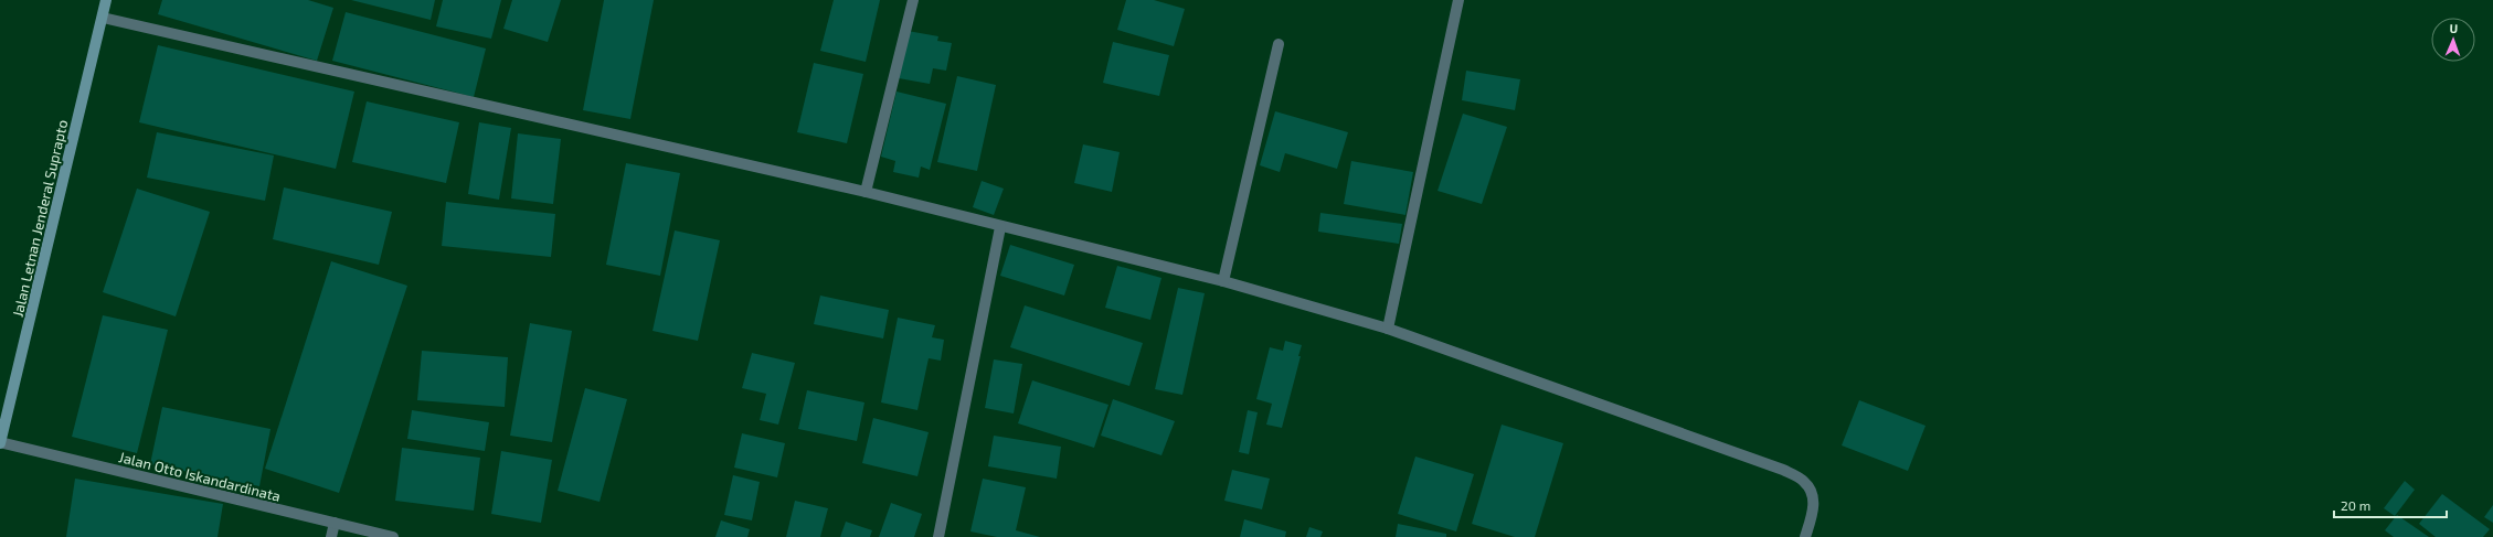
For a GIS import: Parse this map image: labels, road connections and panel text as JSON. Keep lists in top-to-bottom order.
{
  "streets": {
    "main road": ["Jalan Letnan Jenderal Suprapto"],
    "street": ["Jalan Otto Iskandardinata"]
  },
  "crossings": [
    ["Jalan Letnan Jenderal Suprapto", "Jalan Otto Iskandardinata"]
  ],
  "scale_bar": "20 m",
  "north": "top"
}
